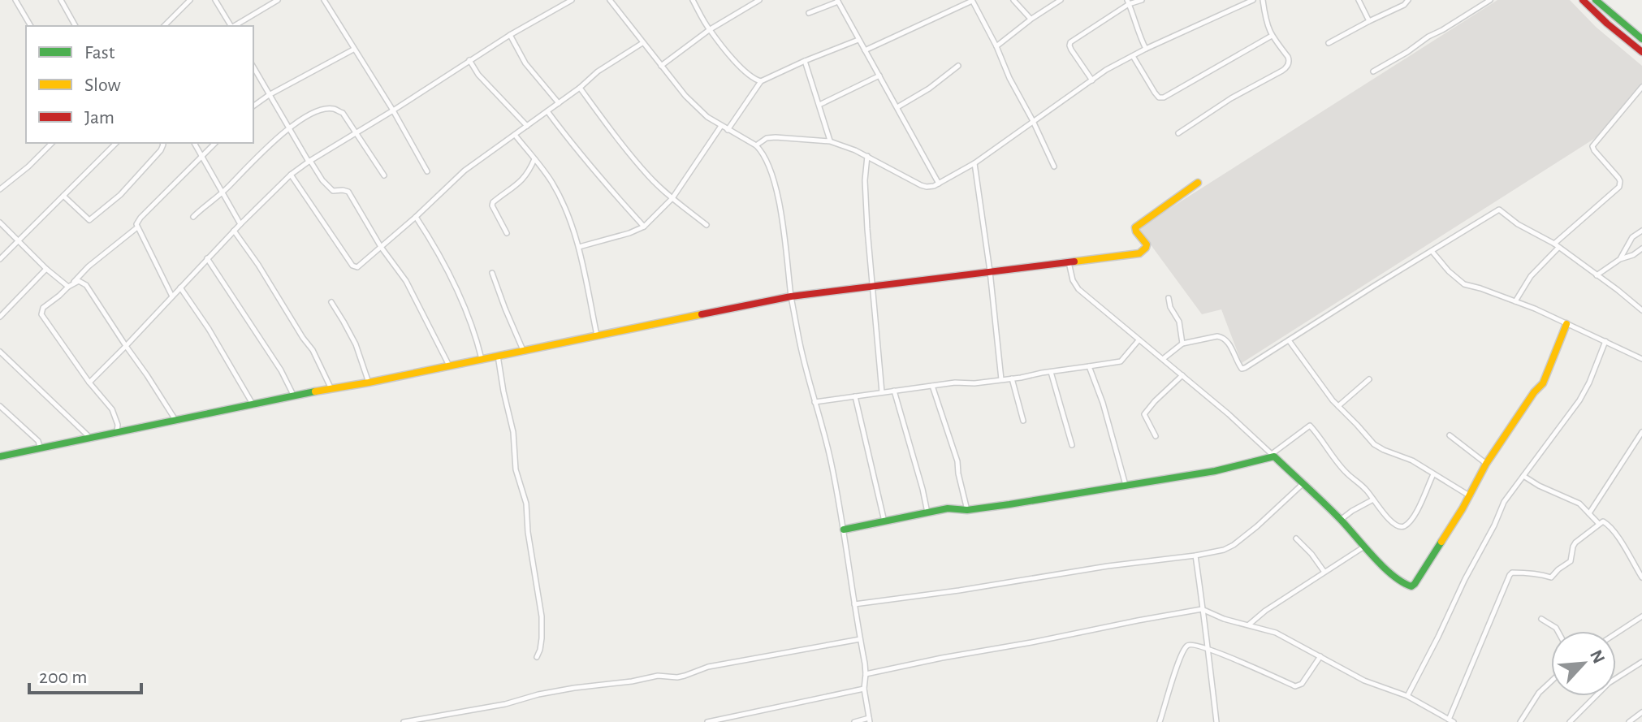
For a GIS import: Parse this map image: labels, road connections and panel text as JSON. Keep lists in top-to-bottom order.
{
  "legend": ["Fast", "Slow", "Jam"],
  "scale_bar": "200 m",
  "north": "top right"
}
